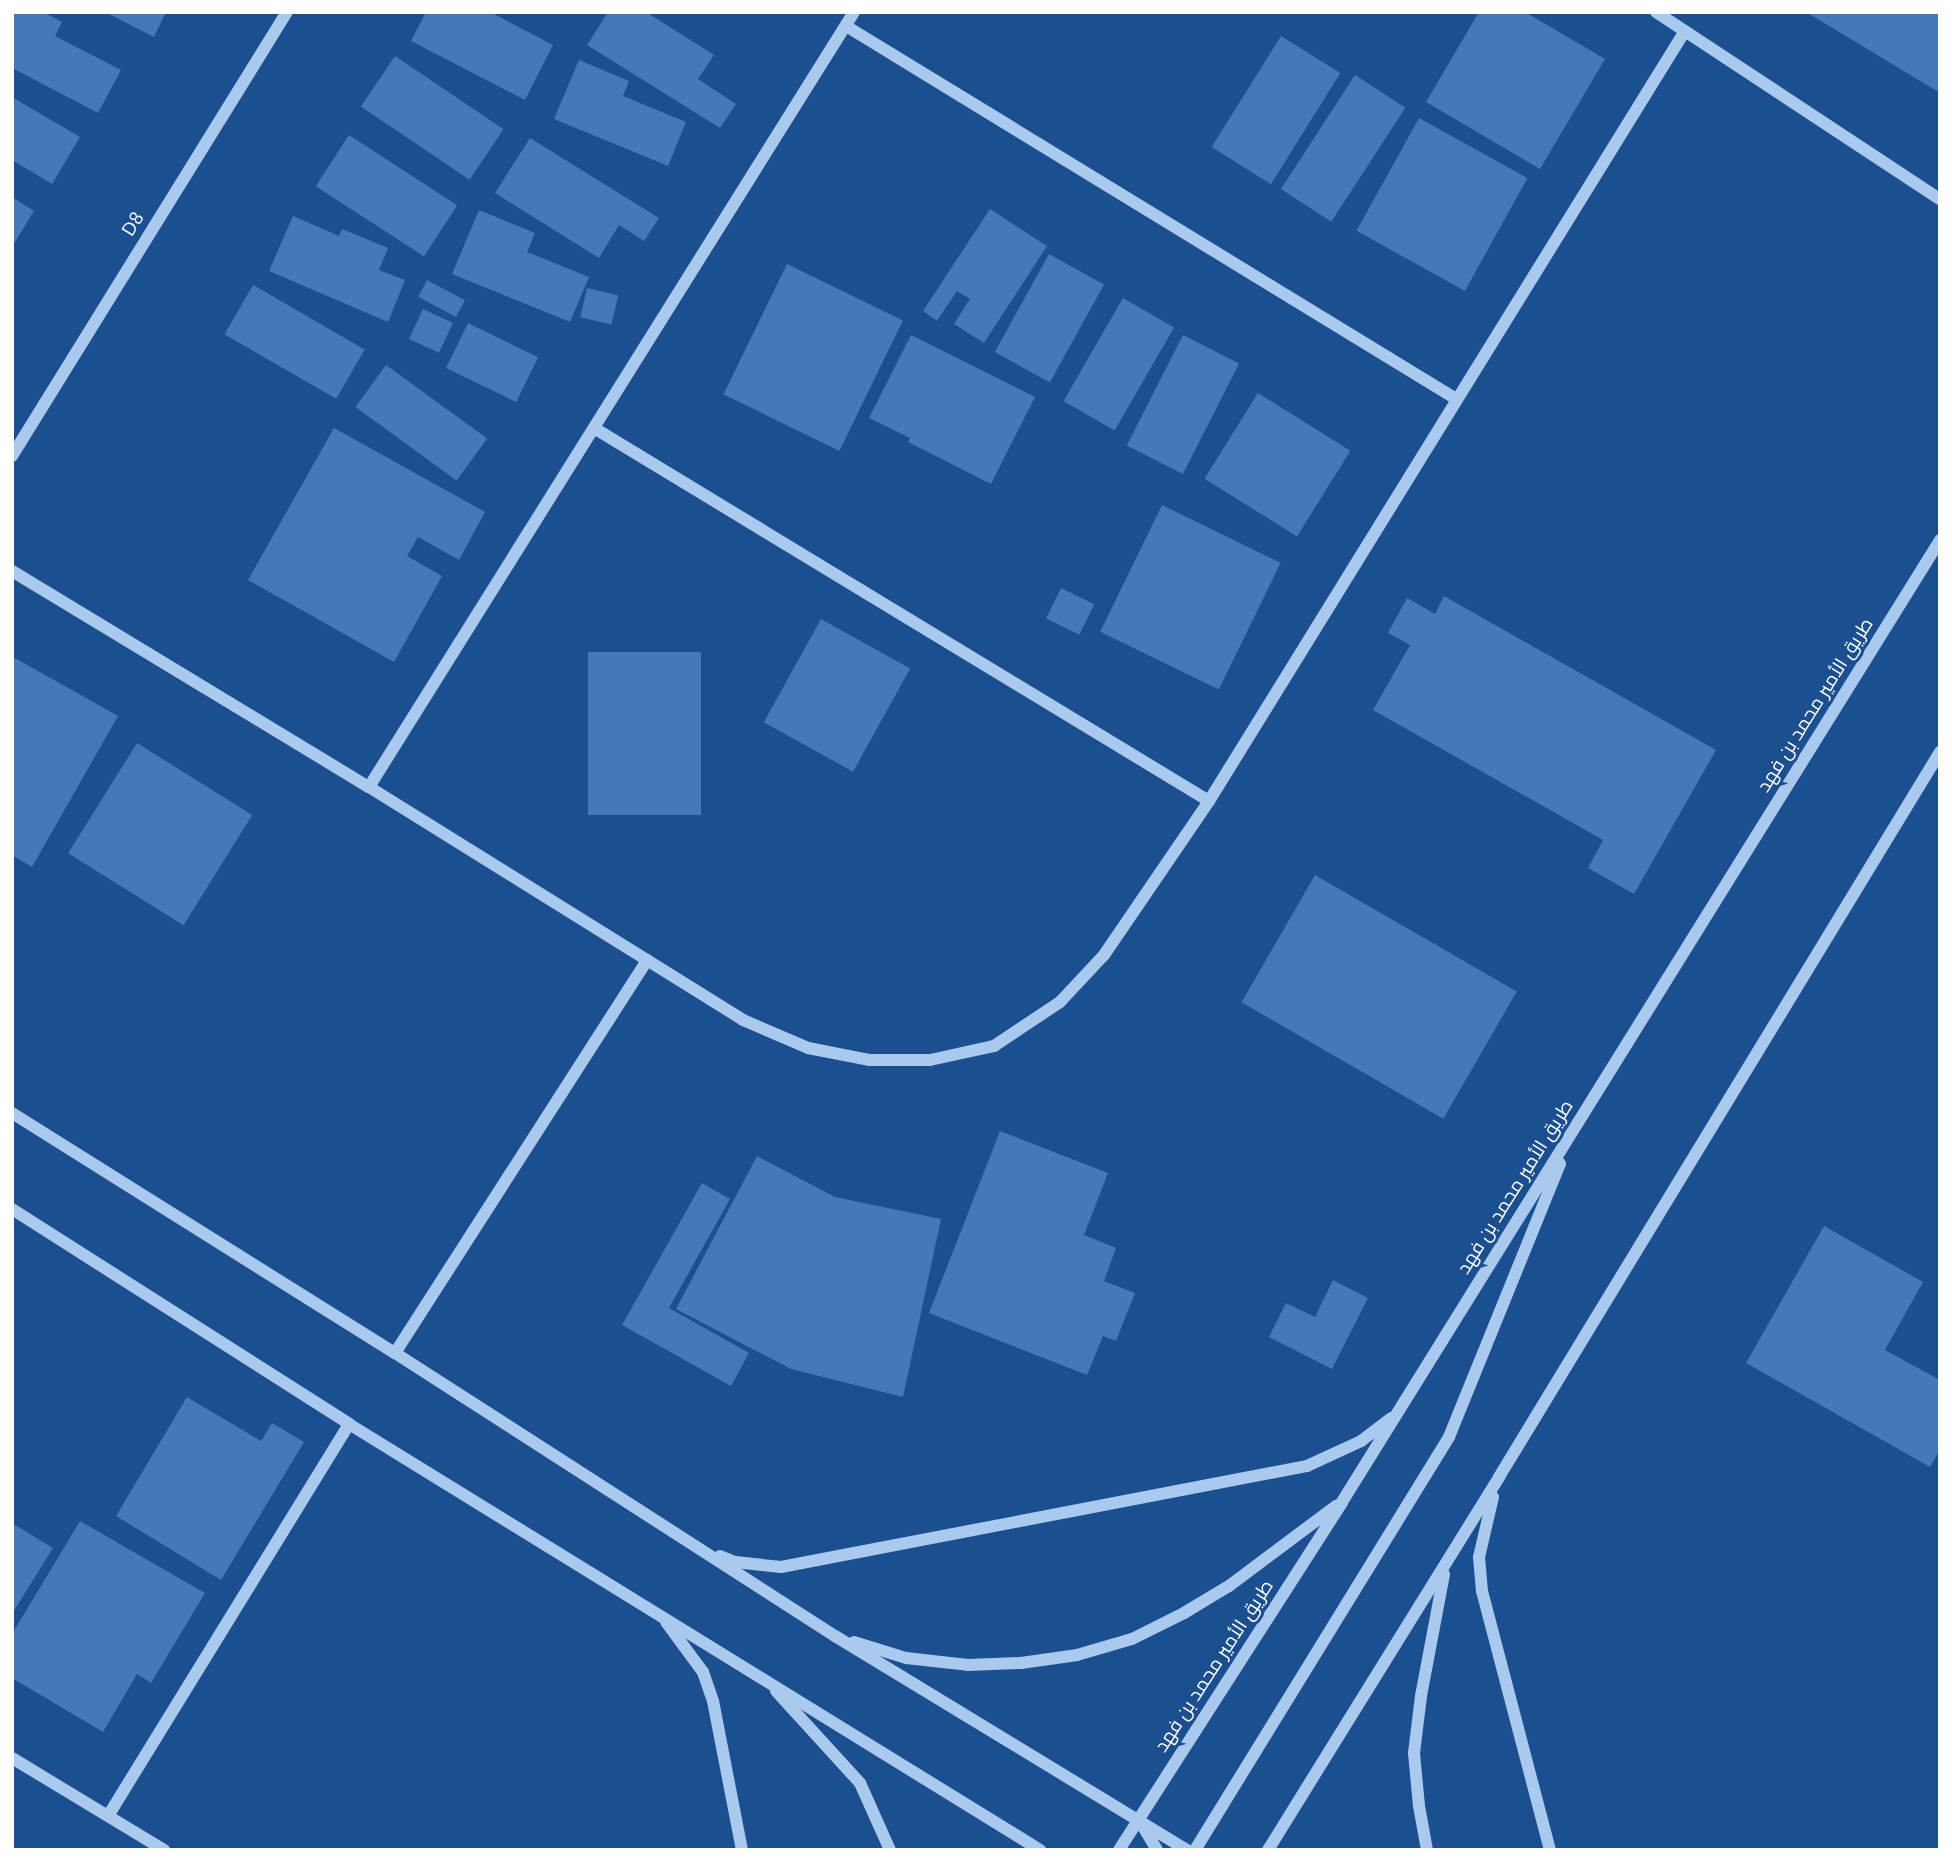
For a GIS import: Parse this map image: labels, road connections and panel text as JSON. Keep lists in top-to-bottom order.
{
  "streets": {
    "street": ["D8", "طريق الأمير محمد بن فهد"]
  }
}
